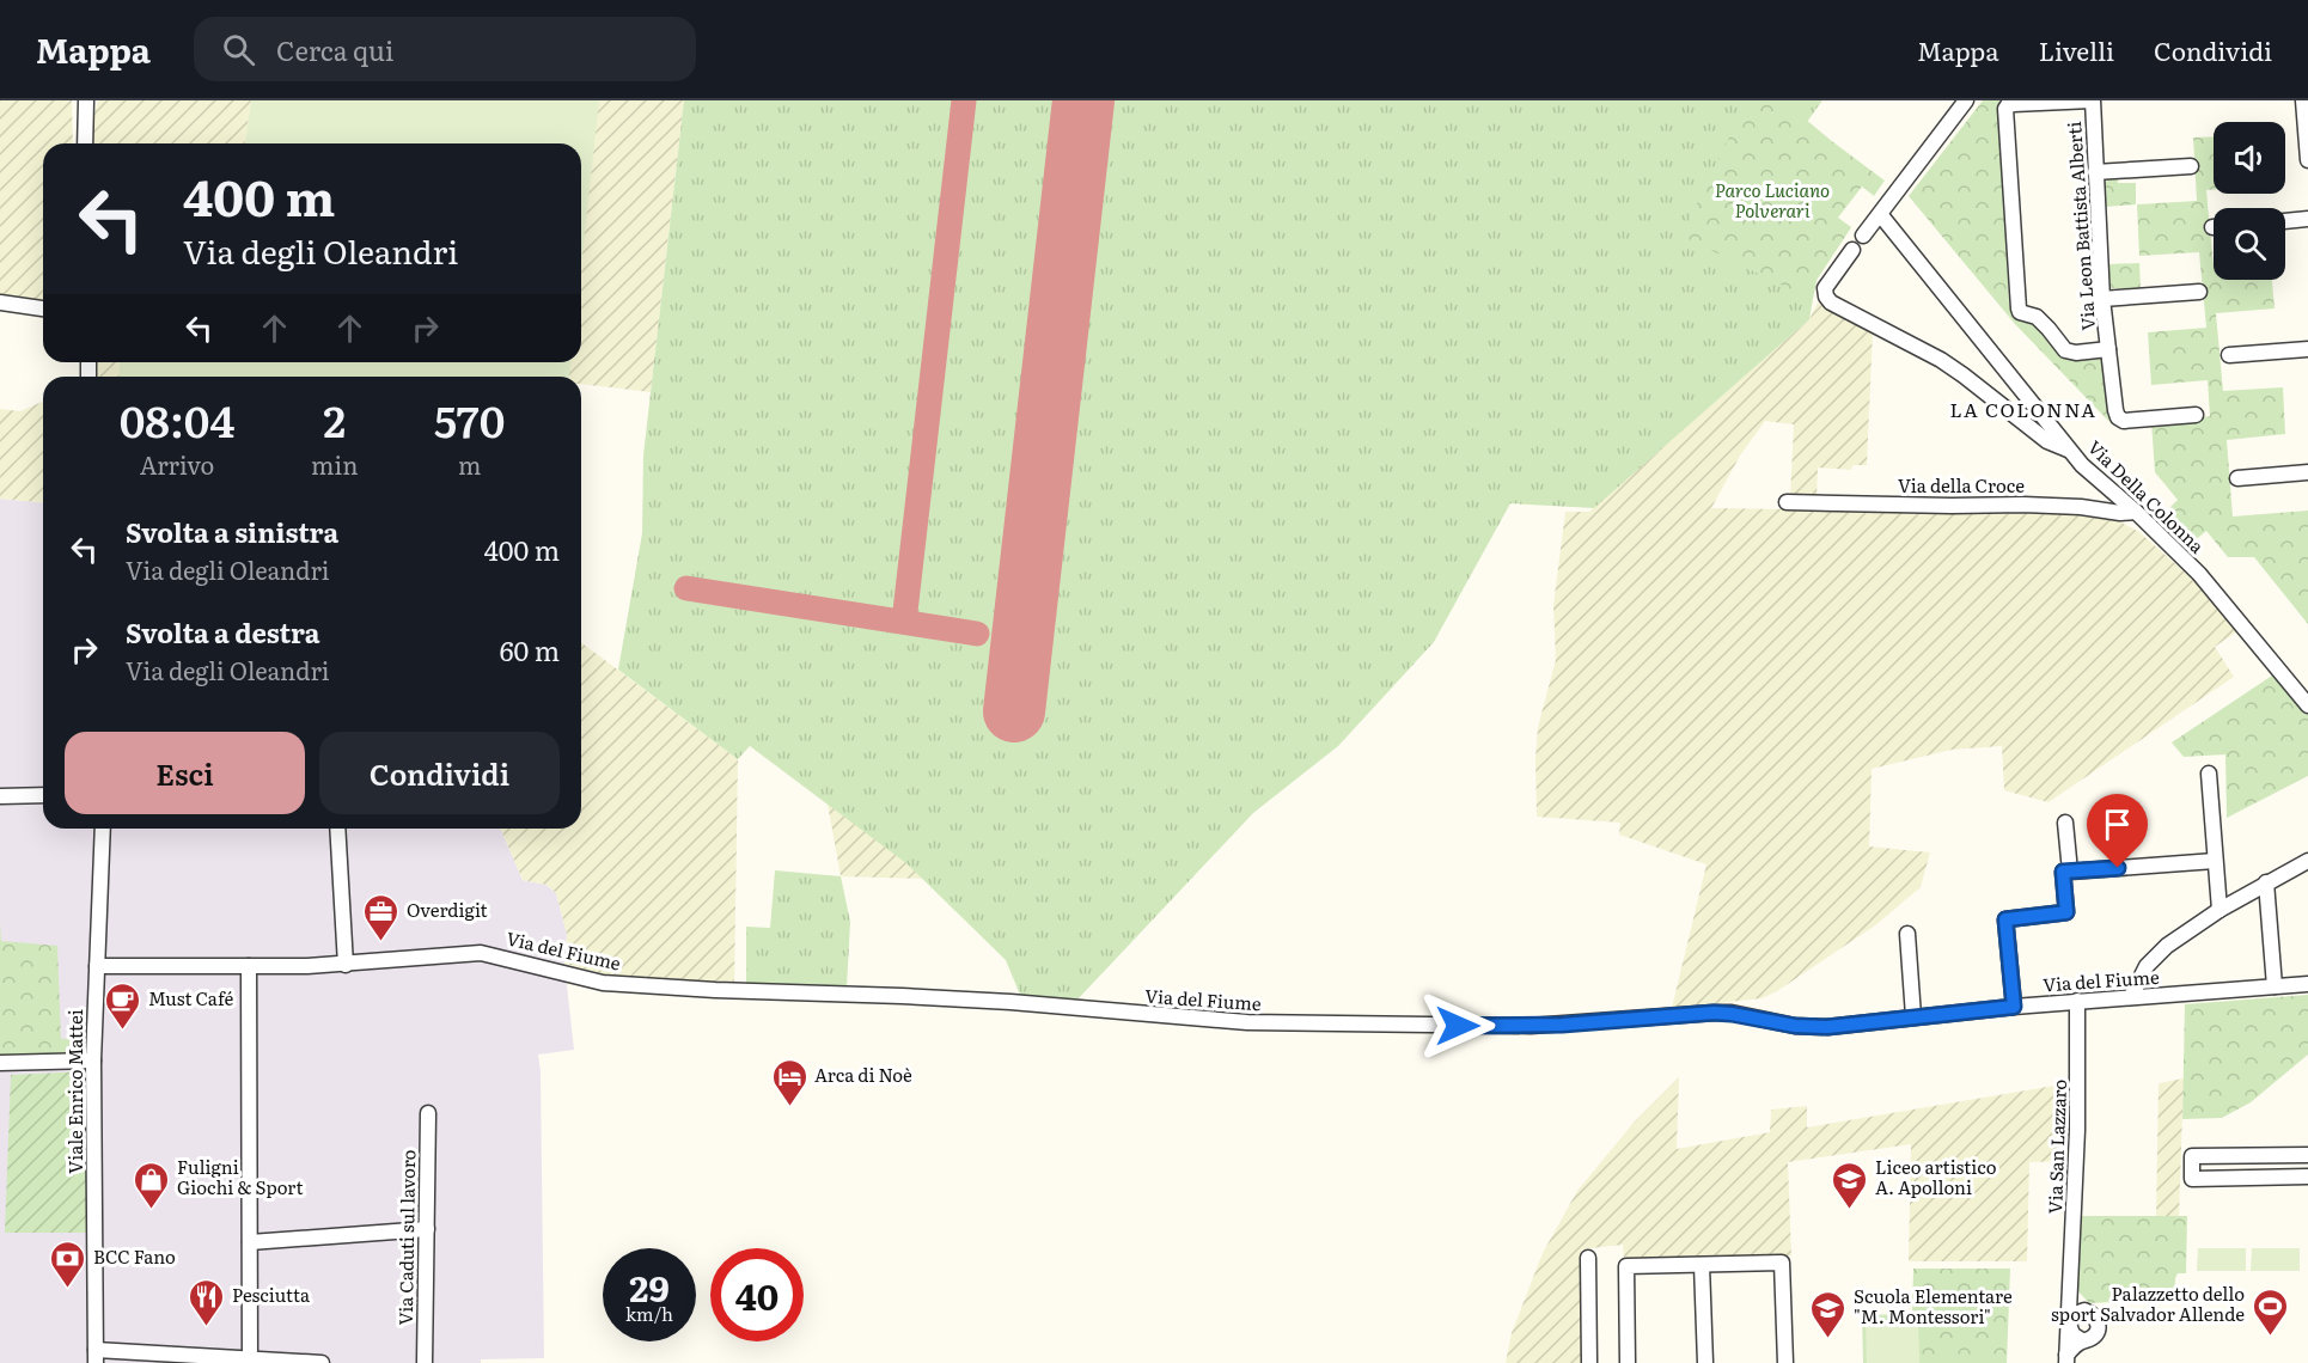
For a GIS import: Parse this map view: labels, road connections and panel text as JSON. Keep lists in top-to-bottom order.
{
  "streets": {
    "street": [
      "Via Leon Battista Alberti",
      "Via della Croce",
      "Via Della Colonna",
      "Via del Fiume",
      "Viale Enrico Mattei",
      "Via San Lazzaro",
      "Via Caduti sul lavoro"
    ]
  },
  "crossings": [
    ["Via della Croce", "Via Della Colonna"],
    ["Via del Fiume", "Viale Enrico Mattei"],
    ["Via del Fiume", "Via San Lazzaro"]
  ],
  "districts": ["LA COLONNA"],
  "parks": ["Parco Luciano Polverari"],
  "places": {
    "office": ["Overdigit"],
    "cafe": ["Must Café"],
    "hotel": ["Arca di Noè"],
    "shop": ["Fuligni Giochi & Sport"],
    "school or university": ["Liceo artistico A. Apolloni", "Scuola Elementare \"M. Montessori\""],
    "bank": ["BCC Fano"],
    "restaurant": ["Pesciutta"],
    "sports": ["Palazzetto dello sport Salvador Allende"]
  },
  "page": {
    "header": "Mappa",
    "search": "Cerca qui",
    "nav": ["Mappa", "Livelli", "Condividi"],
    "turn": ["400 m", "Via degli Oleandri"],
    "eta": [
      "08:04",
      "Arrivo",
      "2",
      "min",
      "570",
      "m"
    ],
    "list": [
      {
        "name": "Svolta a sinistra",
        "note": "Via degli Oleandri",
        "value": "400 m"
      },
      {
        "name": "Svolta a destra",
        "note": "Via degli Oleandri",
        "value": "60 m"
      }
    ],
    "buttons": ["Esci", "Condividi"],
    "speed": "29 km/h",
    "limit": "40"
  }
}
